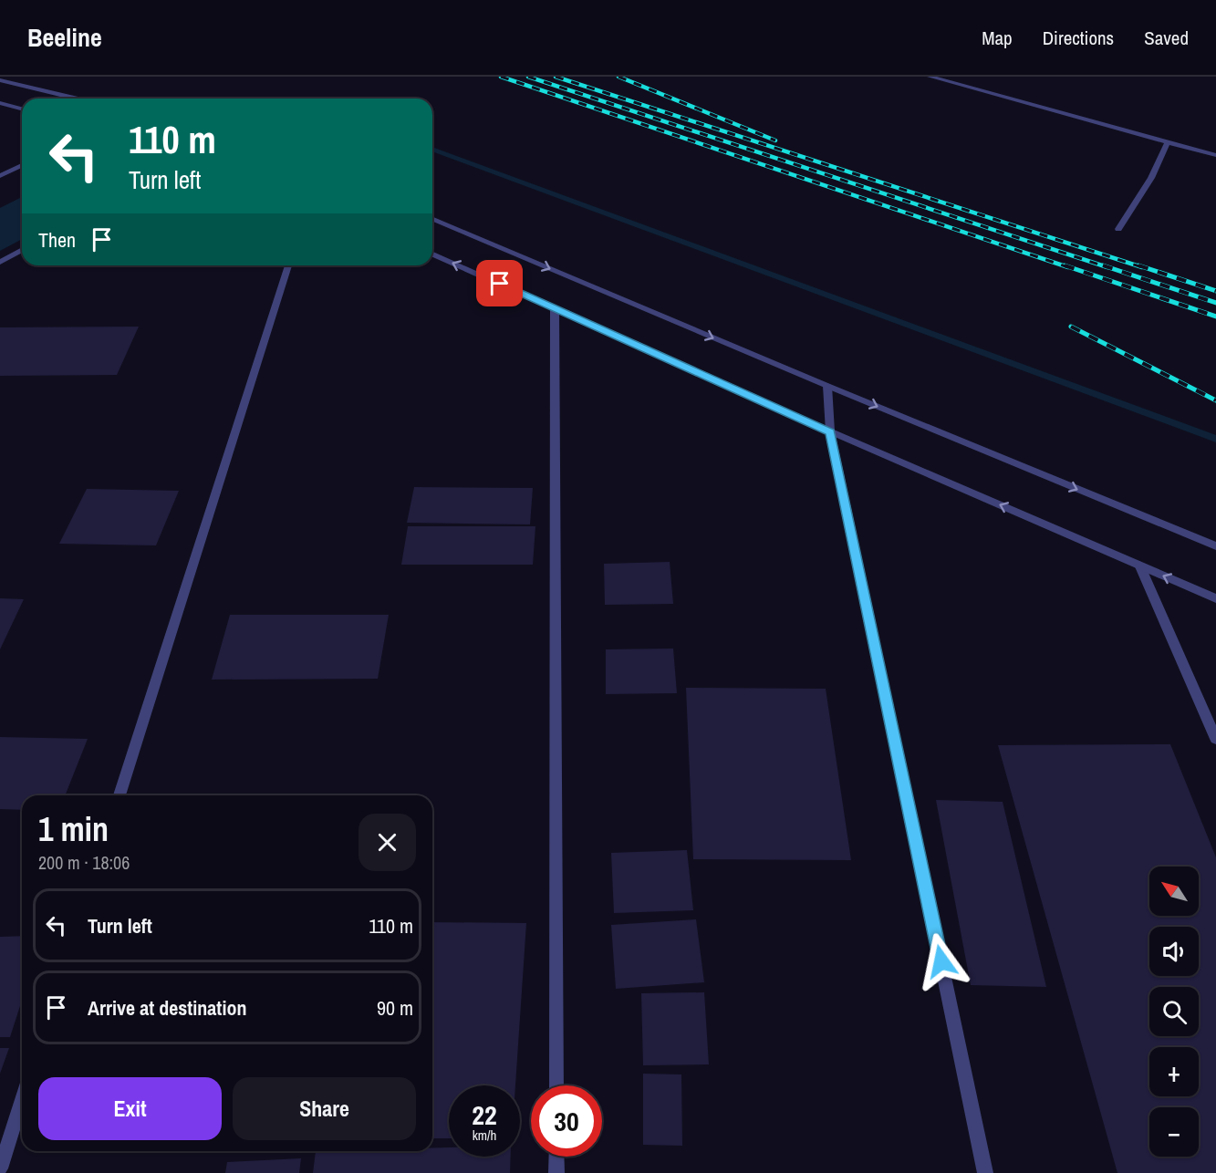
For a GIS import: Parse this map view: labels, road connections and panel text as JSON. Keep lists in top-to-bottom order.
{
  "north": "top left",
  "page": {
    "header": "Beeline",
    "nav": ["Map", "Directions", "Saved"],
    "turn": ["110 m", "Turn left"],
    "then": "Then",
    "heading": ["1 min", "200 m · 18:06"],
    "map_buttons": ["+", "−"],
    "list": [
      {
        "name": "Turn left",
        "value": "110 m"
      },
      {
        "name": "Arrive at destination",
        "value": "90 m"
      }
    ],
    "buttons": ["Exit", "Share"],
    "speed": "22 km/h",
    "limit": "30"
  }
}
